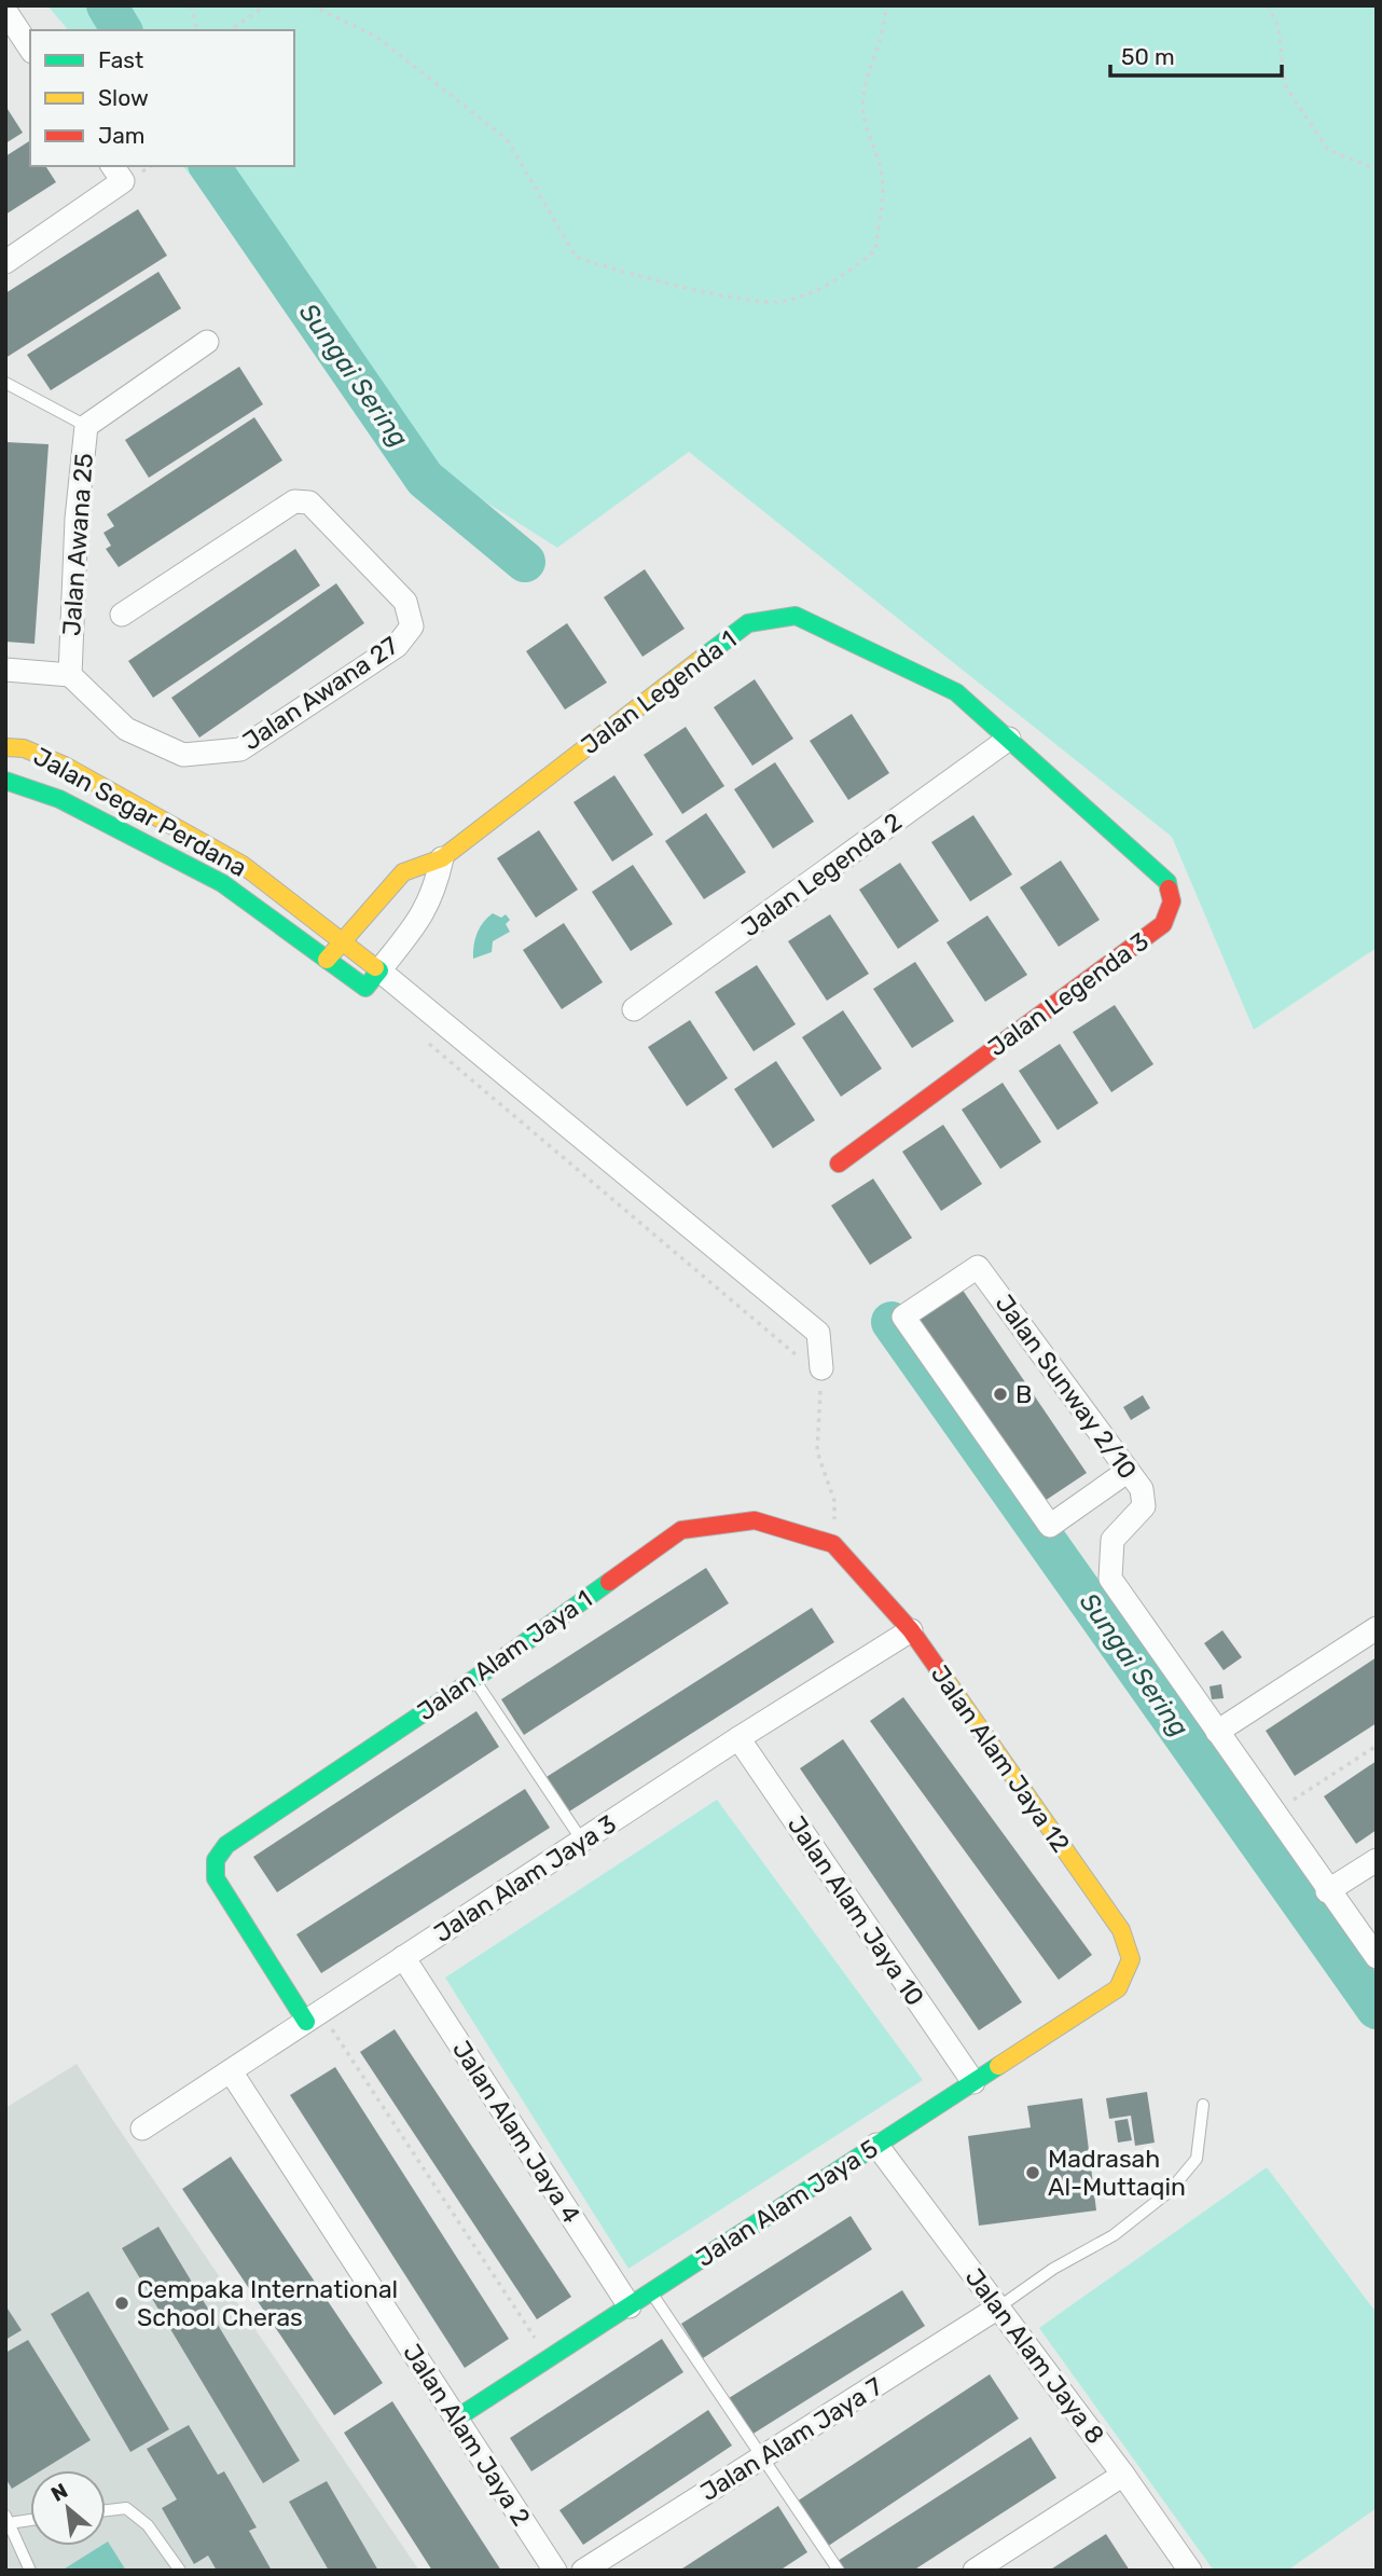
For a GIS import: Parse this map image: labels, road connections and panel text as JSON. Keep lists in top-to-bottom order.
{
  "streets": {
    "street": [
      "Jalan Awana 25",
      "Jalan Legenda 1",
      "Jalan Awana 27",
      "Jalan Segar Perdana",
      "Jalan Legenda 2",
      "Jalan Legenda 3",
      "Jalan Sunway 2/10",
      "Jalan Alam Jaya 1",
      "Jalan Alam Jaya 12",
      "Jalan Alam Jaya 3",
      "Jalan Alam Jaya 10",
      "Jalan Alam Jaya 4",
      "Jalan Alam Jaya 5",
      "Jalan Alam Jaya 8",
      "Jalan Alam Jaya 2",
      "Jalan Alam Jaya 7"
    ]
  },
  "crossings": [
    ["Jalan Awana 25", "Jalan Awana 27"],
    ["Jalan Legenda 1", "Jalan Segar Perdana"],
    ["Jalan Legenda 1", "Jalan Legenda 2"],
    ["Jalan Legenda 1", "Jalan Legenda 3"],
    ["Jalan Legenda 2", "Jalan Legenda 3"],
    ["Jalan Alam Jaya 1", "Jalan Alam Jaya 12"],
    ["Jalan Alam Jaya 1", "Jalan Alam Jaya 3"],
    ["Jalan Alam Jaya 12", "Jalan Alam Jaya 3"],
    ["Jalan Alam Jaya 12", "Jalan Alam Jaya 5"],
    ["Jalan Alam Jaya 3", "Jalan Alam Jaya 10"],
    ["Jalan Alam Jaya 3", "Jalan Alam Jaya 4"],
    ["Jalan Alam Jaya 3", "Jalan Alam Jaya 2"],
    ["Jalan Alam Jaya 10", "Jalan Alam Jaya 5"],
    ["Jalan Alam Jaya 4", "Jalan Alam Jaya 5"],
    ["Jalan Alam Jaya 5", "Jalan Alam Jaya 8"],
    ["Jalan Alam Jaya 5", "Jalan Alam Jaya 2"],
    ["Jalan Alam Jaya 8", "Jalan Alam Jaya 7"]
  ],
  "water": ["Sungai Sering"],
  "places": ["B", "Madrasah Al-Muttaqin", "Cempaka International School Cheras"],
  "legend": ["Fast", "Slow", "Jam"],
  "scale_bar": "50 m",
  "north": "top left"
}
